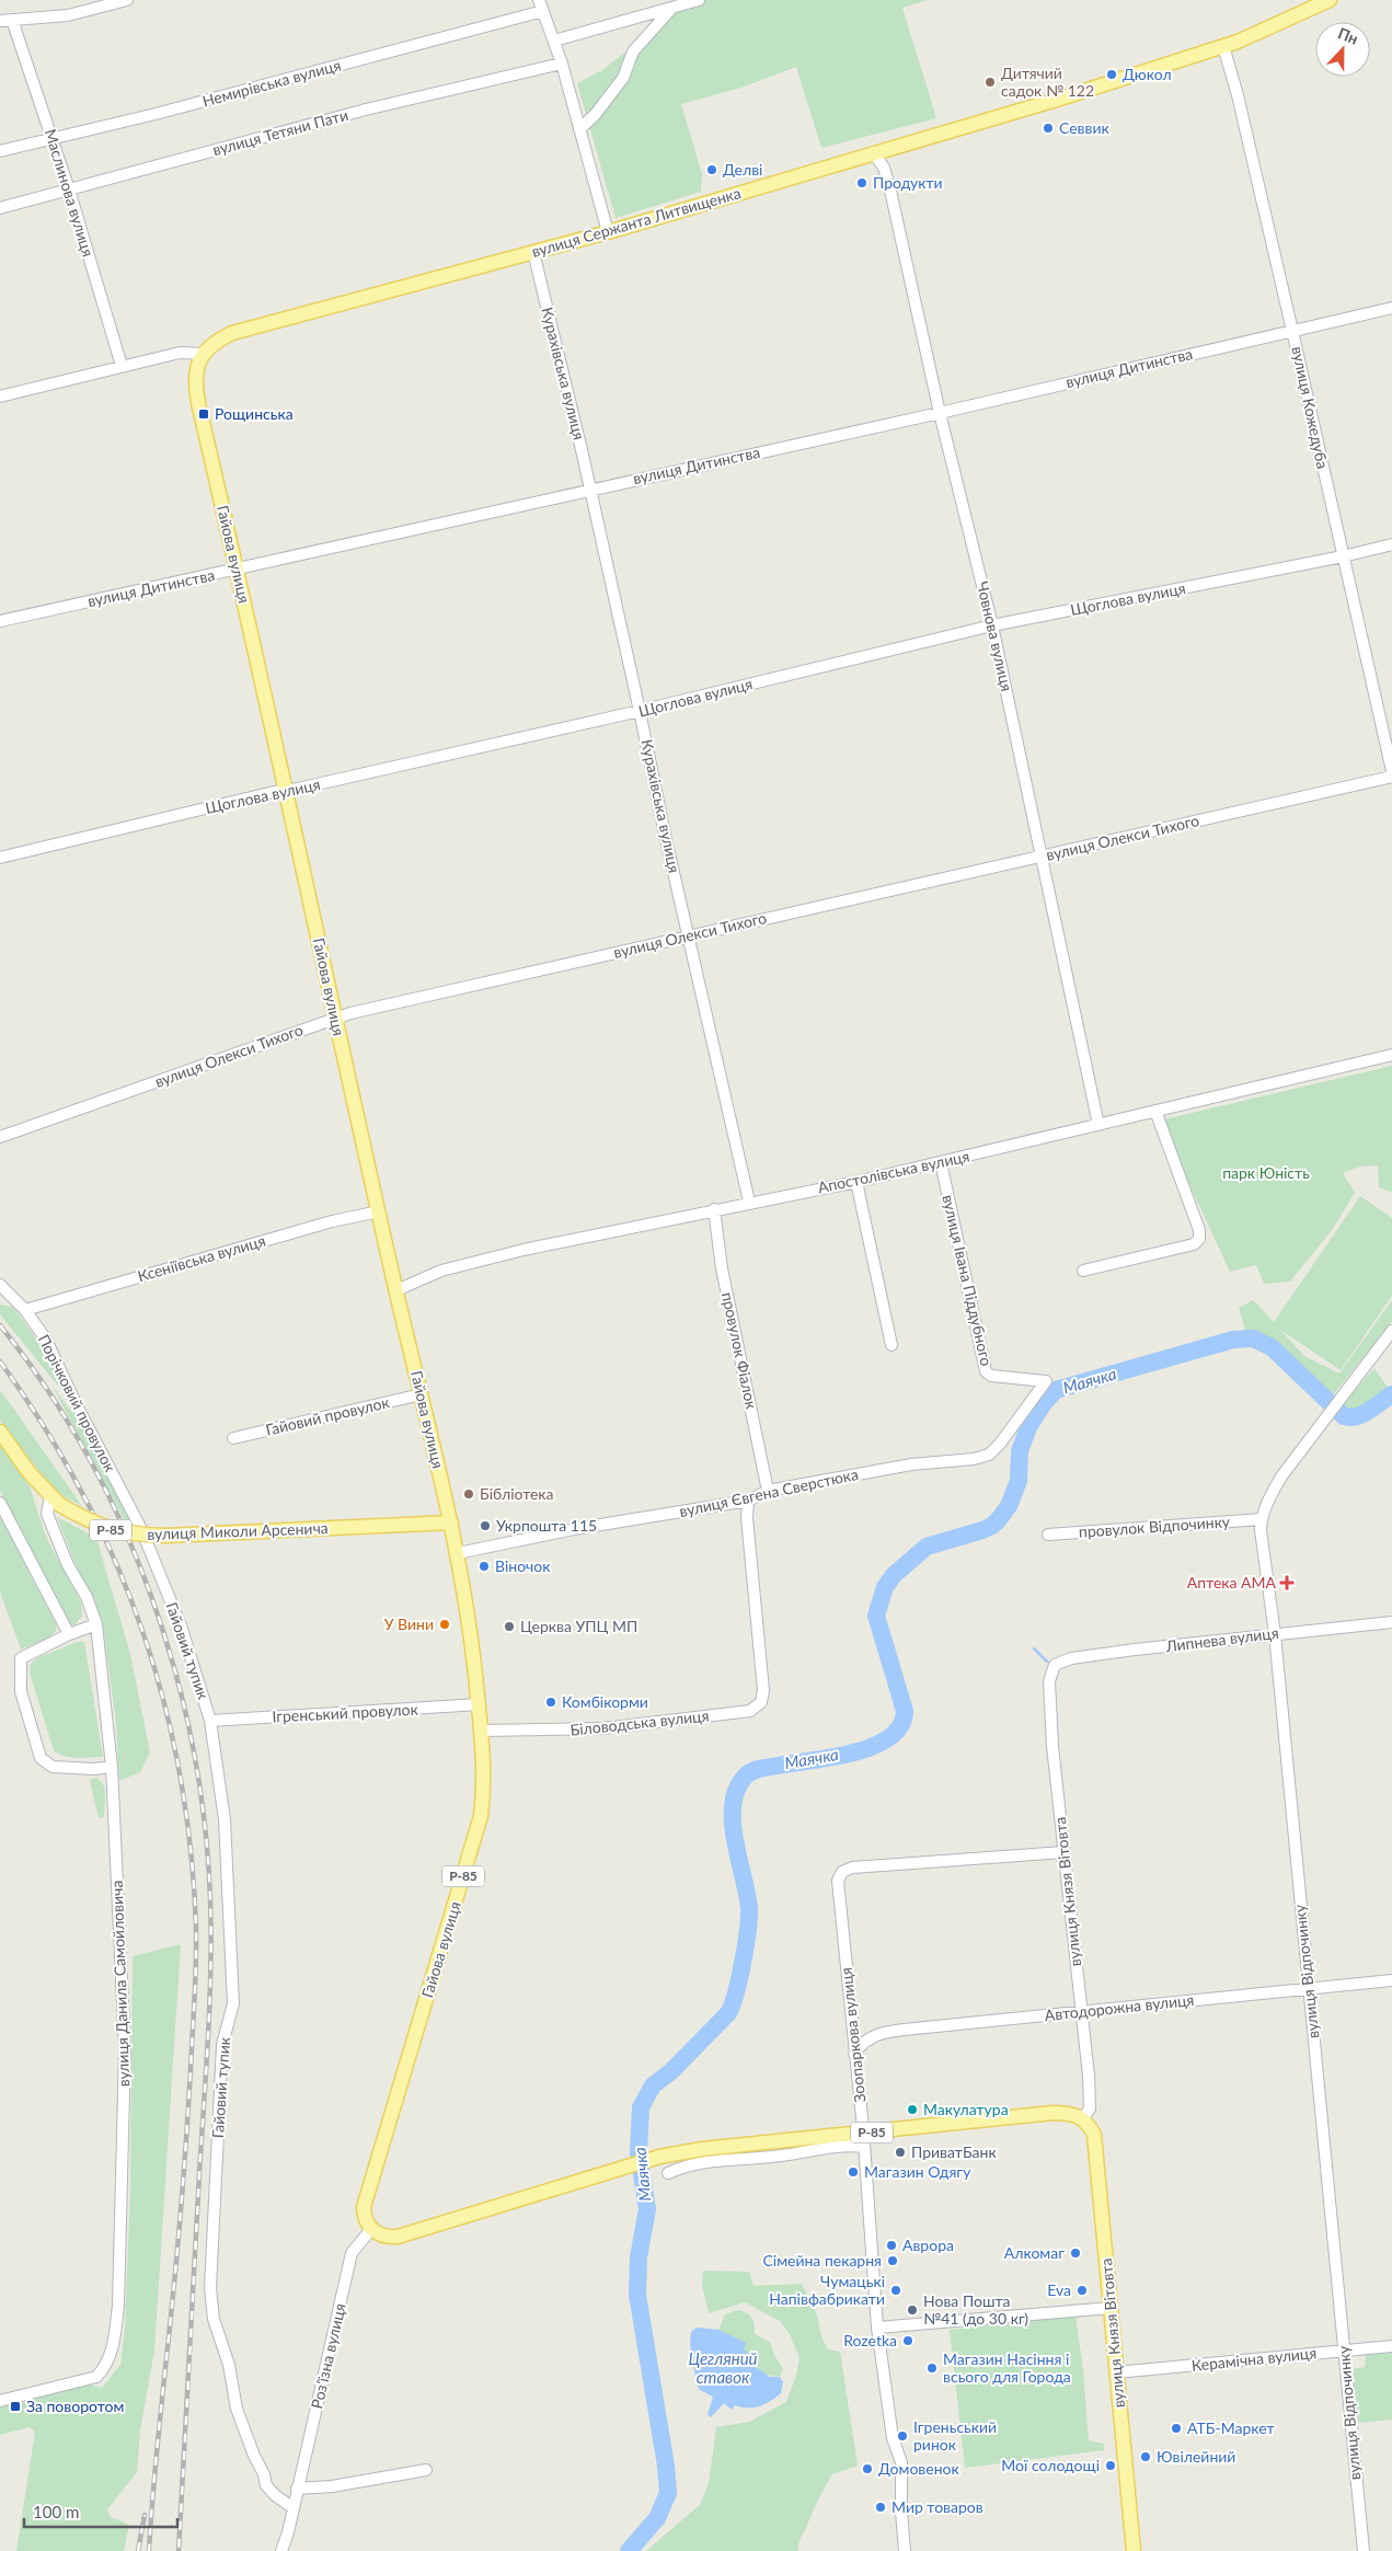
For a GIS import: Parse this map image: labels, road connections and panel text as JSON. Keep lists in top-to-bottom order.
{
  "streets": {
    "main road": [
      "вулиця Сержанта Литвищенка",
      "Гайова вулиця",
      "Р-85",
      "вулиця Миколи Арсенича",
      "вулиця Князя Вітовта"
    ],
    "street": [
      "Немирівська вулиця",
      "вулиця Тетяни Пати",
      "Маслинова вулиця",
      "вулиця Дитинства",
      "Курахівська вулиця",
      "вулиця Кожедуба",
      "Щоглова вулиця",
      "Човнова вулиця",
      "вулиця Олекси Тихого",
      "Апостолівська вулиця",
      "Ксеніївська вулиця",
      "вулиця Івана Піддубного",
      "провулок Фіалок",
      "Порічковий провулок",
      "Гайовий провулок",
      "вулиця Євгена Сверстюка",
      "провулок Відпочинку",
      "Липнева вулиця",
      "Гайовий тупик",
      "Ігренський провулок",
      "Біловодська вулиця",
      "вулиця Відпочинку",
      "вулиця Данила Самойловича",
      "Автодорожна вулиця",
      "Зоопаркова вулиця",
      "Розʼїзна вулиця",
      "Керамічна вулиця"
    ]
  },
  "crossings": [
    ["Немирівська вулиця", "Маслинова вулиця"],
    ["вулиця Тетяни Пати", "Маслинова вулиця"],
    ["вулиця Сержанта Литвищенка", "Курахівська вулиця"],
    ["вулиця Сержанта Литвищенка", "вулиця Кожедуба"],
    ["вулиця Сержанта Литвищенка", "Гайова вулиця"],
    ["вулиця Сержанта Литвищенка", "Човнова вулиця"],
    ["вулиця Дитинства", "Курахівська вулиця"],
    ["вулиця Дитинства", "вулиця Кожедуба"],
    ["вулиця Дитинства", "Гайова вулиця"],
    ["вулиця Дитинства", "Човнова вулиця"],
    ["Курахівська вулиця", "Щоглова вулиця"],
    ["Курахівська вулиця", "вулиця Олекси Тихого"],
    ["Курахівська вулиця", "Апостолівська вулиця"],
    ["вулиця Кожедуба", "Щоглова вулиця"],
    ["Гайова вулиця", "Щоглова вулиця"],
    ["Гайова вулиця", "вулиця Олекси Тихого"],
    ["Гайова вулиця", "Апостолівська вулиця"],
    ["Гайова вулиця", "Ксеніївська вулиця"],
    ["Гайова вулиця", "Гайовий провулок"],
    ["Гайова вулиця", "вулиця Євгена Сверстюка"],
    ["Гайова вулиця", "Р-85"],
    ["Гайова вулиця", "вулиця Миколи Арсенича"],
    ["Гайова вулиця", "Ігренський провулок"],
    ["Гайова вулиця", "Біловодська вулиця"],
    ["Гайова вулиця", "Розʼїзна вулиця"],
    ["Щоглова вулиця", "Човнова вулиця"],
    ["Човнова вулиця", "вулиця Олекси Тихого"],
    ["Човнова вулиця", "Апостолівська вулиця"],
    ["Апостолівська вулиця", "вулиця Івана Піддубного"],
    ["Апостолівська вулиця", "провулок Фіалок"],
    ["Ксеніївська вулиця", "Порічковий провулок"],
    ["вулиця Івана Піддубного", "вулиця Євгена Сверстюка"],
    ["провулок Фіалок", "вулиця Євгена Сверстюка"],
    ["Порічковий провулок", "Гайовий тупик"],
    ["вулиця Євгена Сверстюка", "Біловодська вулиця"],
    ["провулок Відпочинку", "вулиця Відпочинку"],
    ["Р-85", "вулиця Князя Вітовта"],
    ["Р-85", "Зоопаркова вулиця"],
    ["Р-85", "Розʼїзна вулиця"],
    ["вулиця Миколи Арсенича", "вулиця Данила Самойловича"],
    ["Липнева вулиця", "вулиця Князя Вітовта"],
    ["Липнева вулиця", "вулиця Відпочинку"],
    ["Гайовий тупик", "Ігренський провулок"],
    ["Гайовий тупик", "Розʼїзна вулиця"],
    ["вулиця Князя Вітовта", "Автодорожна вулиця"],
    ["вулиця Князя Вітовта", "Зоопаркова вулиця"],
    ["вулиця Князя Вітовта", "Керамічна вулиця"],
    ["вулиця Відпочинку", "Автодорожна вулиця"],
    ["вулиця Відпочинку", "Керамічна вулиця"],
    ["Автодорожна вулиця", "Зоопаркова вулиця"]
  ],
  "water": ["Маячка", "Цегляний ставок"],
  "parks": ["парк Юність"],
  "places": {
    "other": [
      "Дюкол",
      "Дитячий садок № 122",
      "Севвик",
      "Делві",
      "Продукти",
      "Бібліотека",
      "Укрпошта 115",
      "Віночок",
      "У Вини",
      "Церква УПЦ МП",
      "Комбікорми",
      "Макулатура",
      "ПриватБанк",
      "Магазин Одягу",
      "Аврора",
      "Алкомаг",
      "Сімейна пекарня",
      "Чумацькі Напівфабрикати",
      "Eva",
      "Нова Пошта №41 (до 30 кг)",
      "Rozetka",
      "Магазин Насіння і всього для Города",
      "АТБ-Маркет",
      "Ігреньський ринок",
      "Ювілейний",
      "Мої солодощі",
      "Домовенок",
      "Мир товаров"
    ],
    "transit": ["Рощинська", "За поворотом"],
    "health": ["Аптека АМА"]
  },
  "scale_bar": "100 m",
  "north": "top"
}
